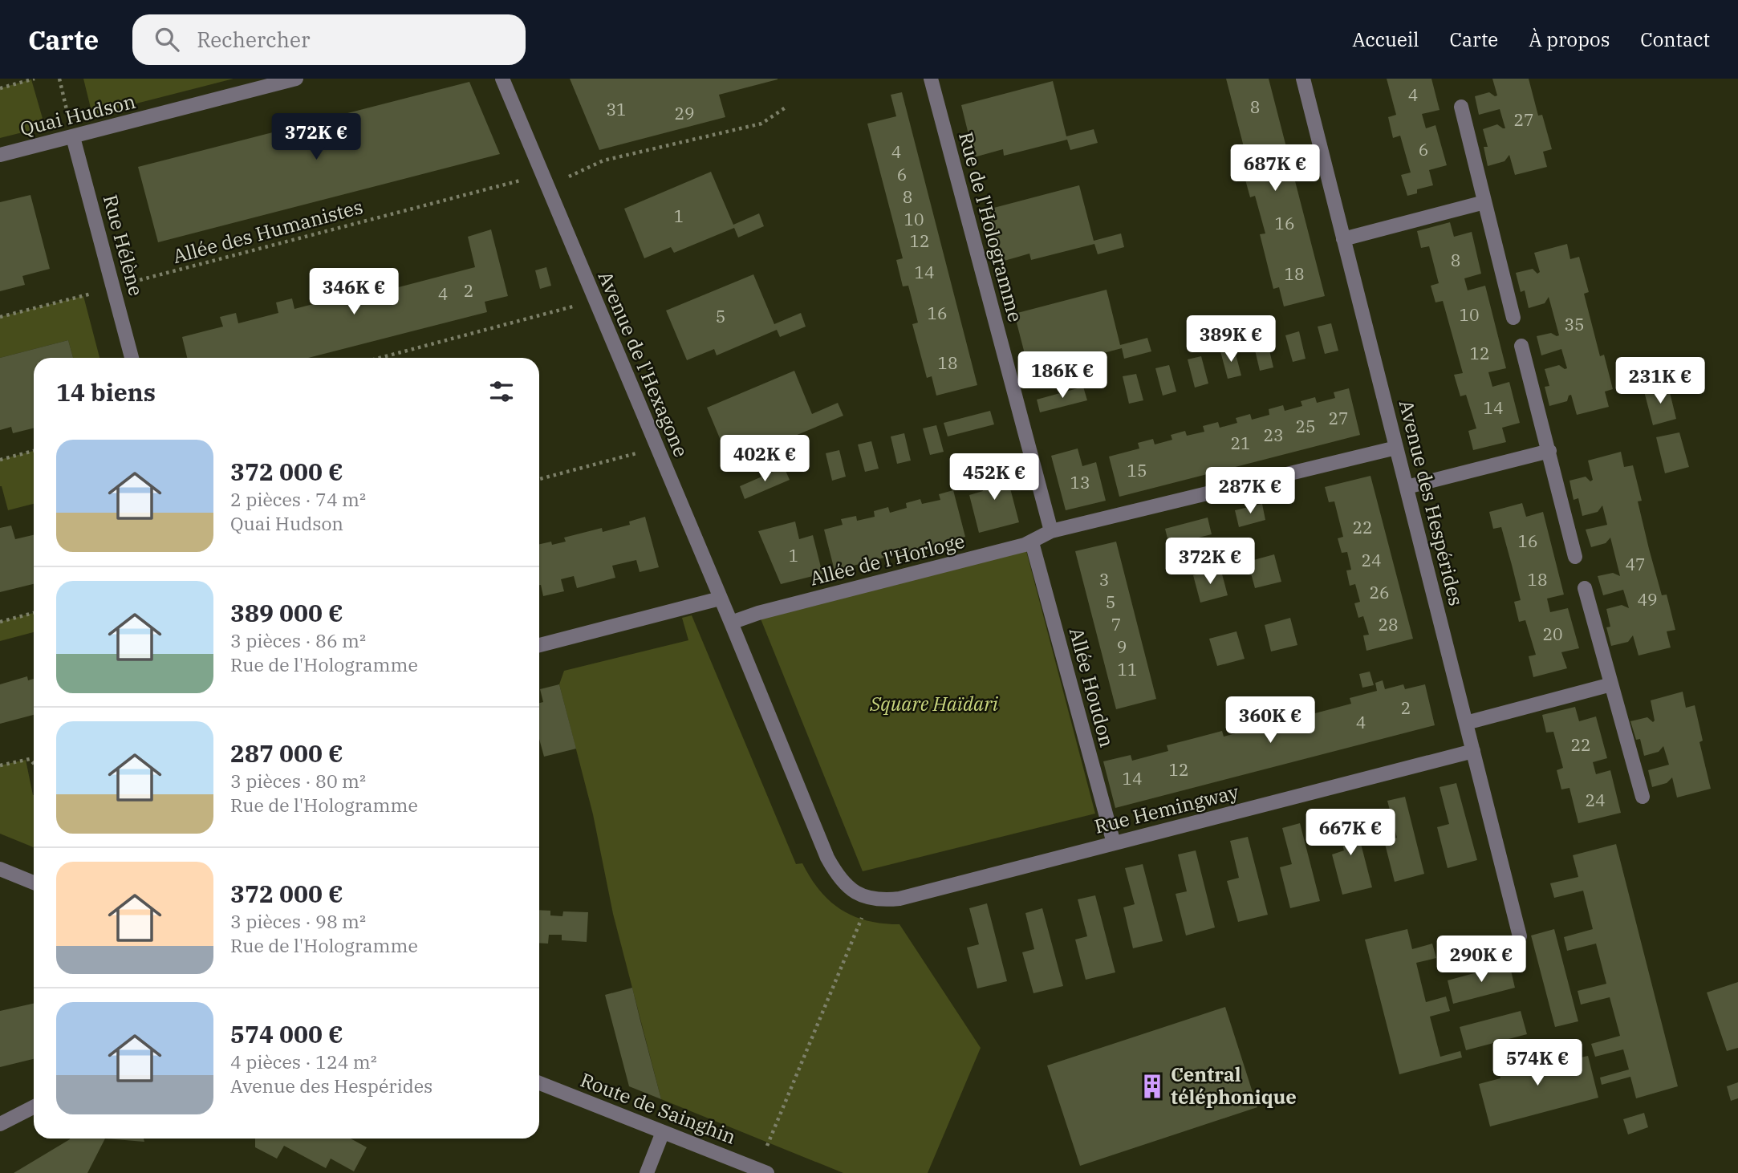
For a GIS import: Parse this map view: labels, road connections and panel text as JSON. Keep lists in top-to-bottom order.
{
  "streets": {
    "street": [
      "Quai Hudson",
      "Rue de l'Hologramme",
      "Rue Hélène",
      "Avenue de l'Hexagone",
      "Avenue des Hespérides",
      "Allée de l'Horloge",
      "Allée Houdon",
      "Rue Hemingway",
      "Route de Sainghin"
    ],
    "path": ["Allée des Humanistes"]
  },
  "crossings": [
    ["Quai Hudson", "Rue Hélène"],
    ["Rue de l'Hologramme", "Allée de l'Horloge"],
    ["Allée des Humanistes", "Rue Hélène"],
    ["Allée des Humanistes", "Avenue de l'Hexagone"],
    ["Avenue de l'Hexagone", "Allée de l'Horloge"],
    ["Avenue de l'Hexagone", "Rue Hemingway"],
    ["Avenue des Hespérides", "Rue Hemingway"],
    ["Allée de l'Horloge", "Allée Houdon"],
    ["Allée Houdon", "Rue Hemingway"]
  ],
  "parks": ["Square Haïdari"],
  "places": {
    "building": ["Central téléphonique"]
  },
  "house_numbers": [
    "4",
    "8",
    "31",
    "29",
    "27",
    "6",
    "4",
    "6",
    "8",
    "1",
    "10",
    "16",
    "12",
    "8",
    "14",
    "18",
    "2",
    "4",
    "16",
    "10",
    "5",
    "35",
    "12",
    "18",
    "14",
    "27",
    "25",
    "23",
    "21",
    "15",
    "13",
    "22",
    "16",
    "1",
    "24",
    "47",
    "3",
    "18",
    "26",
    "49",
    "5",
    "7",
    "28",
    "20",
    "9",
    "11",
    "2",
    "4",
    "22",
    "12",
    "14",
    "24"
  ],
  "page": {
    "header": "Carte",
    "search": "Rechercher",
    "nav": [
      "Accueil",
      "Carte",
      "À propos",
      "Contact"
    ],
    "price": [
      "372K €",
      "687K €",
      "346K €",
      "389K €",
      "186K €",
      "231K €",
      "402K €",
      "452K €",
      "287K €",
      "372K €",
      "360K €",
      "667K €",
      "290K €",
      "574K €"
    ],
    "heading": "14 biens",
    "list": [
      {
        "name": "372 000 €",
        "note": "2 pièces · 74 m² · Quai Hudson"
      },
      {
        "name": "389 000 €",
        "note": "3 pièces · 86 m² · Rue de l'Hologramme"
      },
      {
        "name": "287 000 €",
        "note": "3 pièces · 80 m² · Rue de l'Hologramme"
      },
      {
        "name": "372 000 €",
        "note": "3 pièces · 98 m² · Rue de l'Hologramme"
      },
      {
        "name": "574 000 €",
        "note": "4 pièces · 124 m² · Avenue des Hespérides"
      }
    ]
  }
}
